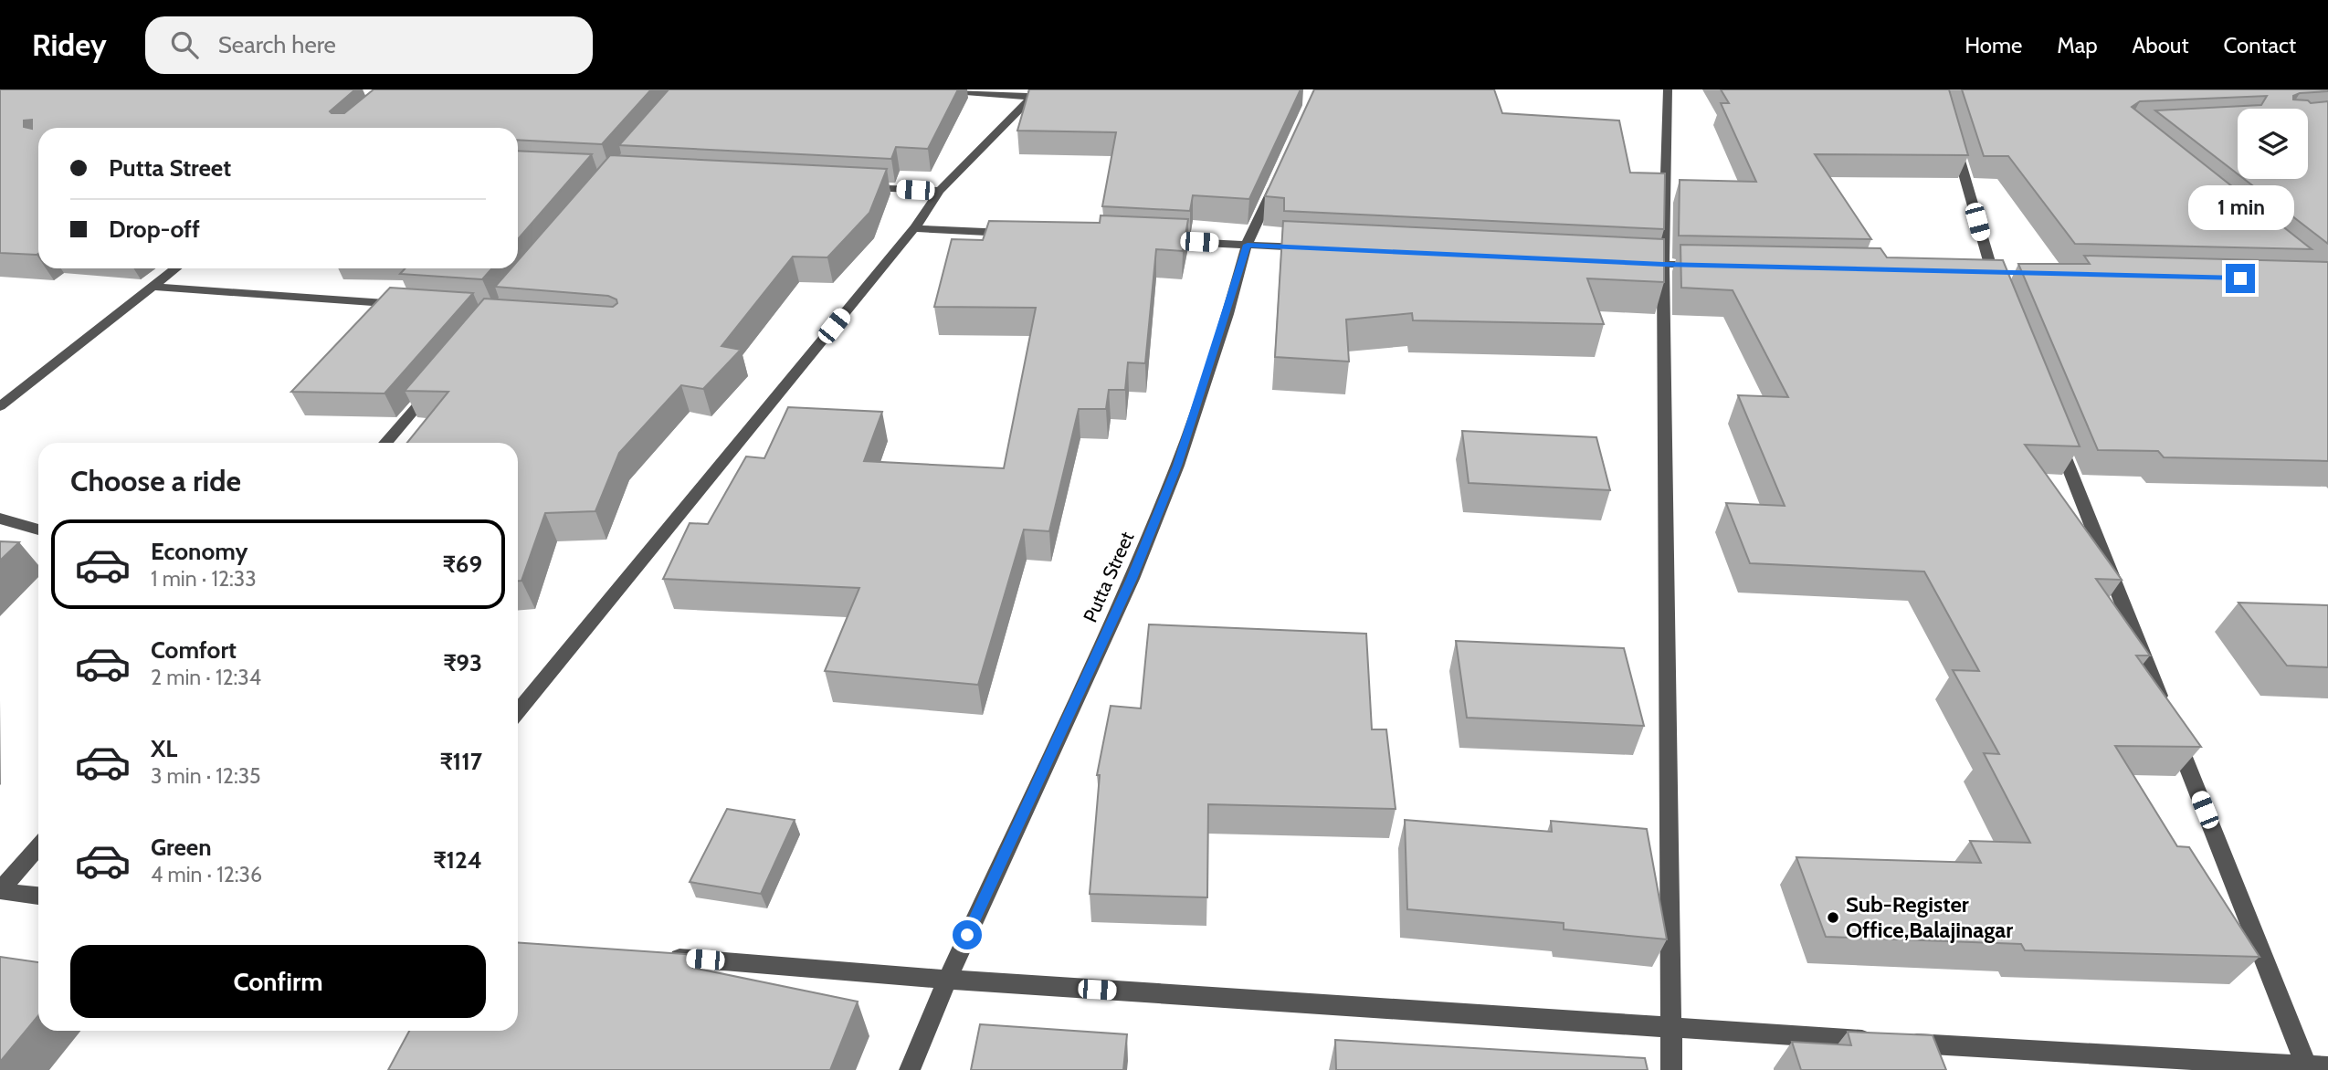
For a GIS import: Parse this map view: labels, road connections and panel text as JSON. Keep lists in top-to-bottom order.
{
  "streets": {
    "street": ["Putta Street"]
  },
  "places": ["Sub-Register Office,Balajinagar"],
  "page": {
    "header": "Ridey",
    "search": "Search here",
    "nav": [
      "Home",
      "Map",
      "About",
      "Contact"
    ],
    "banner": ["Putta Street", "Drop-off"],
    "bubble": "1 min",
    "heading": "Choose a ride",
    "list": [
      {
        "name": "Economy",
        "note": "1 min · 12:33",
        "value": "₹69"
      },
      {
        "name": "Comfort",
        "note": "2 min · 12:34",
        "value": "₹93"
      },
      {
        "name": "XL",
        "note": "3 min · 12:35",
        "value": "₹117"
      },
      {
        "name": "Green",
        "note": "4 min · 12:36",
        "value": "₹124"
      }
    ],
    "buttons": "Confirm"
  }
}
